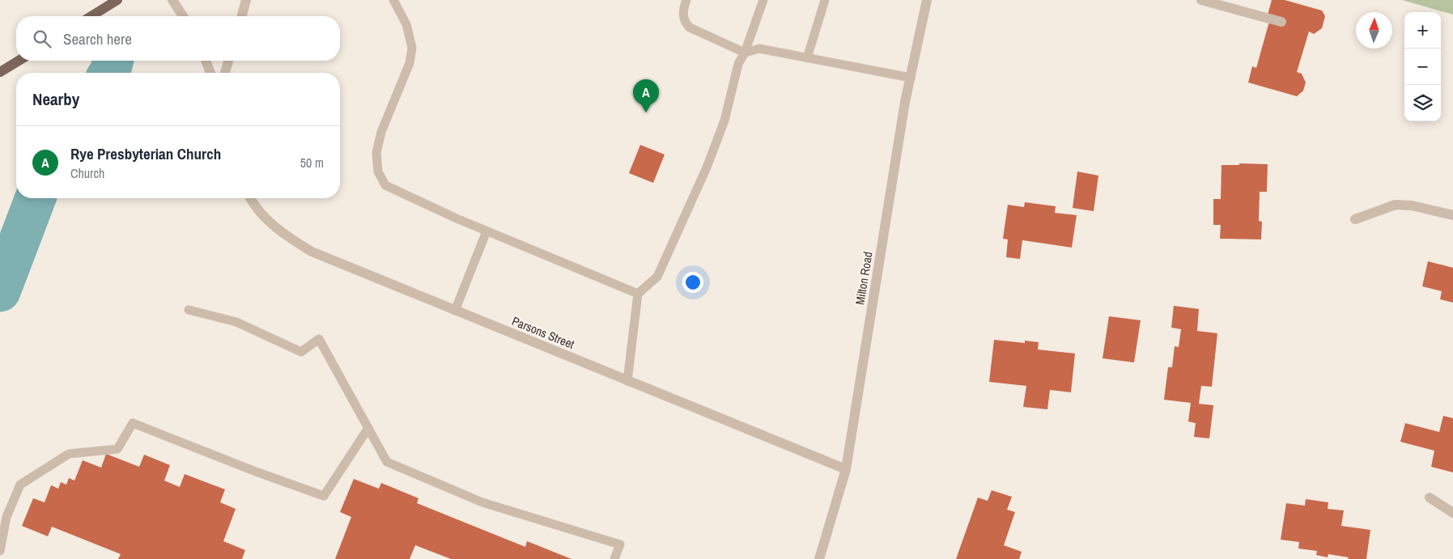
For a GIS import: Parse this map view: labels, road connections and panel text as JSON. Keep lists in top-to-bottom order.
{
  "streets": {
    "street": ["Milton Road", "Parsons Street"]
  },
  "crossings": [
    ["Milton Road", "Parsons Street"]
  ],
  "north": "top",
  "page": {
    "map_buttons": ["+", "−"],
    "search": "Search here",
    "heading": "Nearby",
    "pins": "A",
    "list": [
      {
        "mark": "A",
        "name": "Rye Presbyterian Church",
        "note": "Church",
        "value": "50 m"
      }
    ]
  }
}
